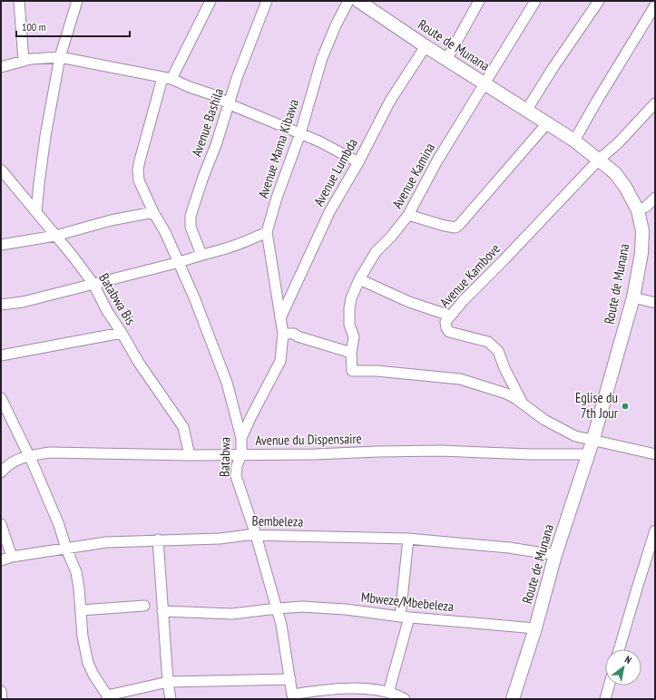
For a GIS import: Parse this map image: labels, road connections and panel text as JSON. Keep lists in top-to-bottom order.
{
  "streets": {
    "main road": ["Route de Munana"],
    "street": [
      "Avenue Bashila",
      "Avenue Mama Kibawa",
      "Avenue Lumbda",
      "Avenue Kamina",
      "Avenue Kambove",
      "Batabwa Bis",
      "Avenue du Dispensaire",
      "Batabwa",
      "Bembeleza",
      "Mbweze/Mbebeleza"
    ]
  },
  "crossings": [
    ["Route de Munana", "Avenue Lumbda"],
    ["Route de Munana", "Avenue Kamina"],
    ["Route de Munana", "Avenue Kambove"],
    ["Route de Munana", "Avenue du Dispensaire"],
    ["Route de Munana", "Bembeleza"],
    ["Route de Munana", "Mbweze/Mbebeleza"],
    ["Avenue Kamina", "Avenue Kambove"],
    ["Batabwa Bis", "Avenue du Dispensaire"],
    ["Avenue du Dispensaire", "Batabwa"],
    ["Batabwa", "Bembeleza"],
    ["Batabwa", "Mbweze/Mbebeleza"]
  ],
  "places": ["Eglise du 7th Jour"],
  "scale_bar": "100 m",
  "north": "top right"
}
